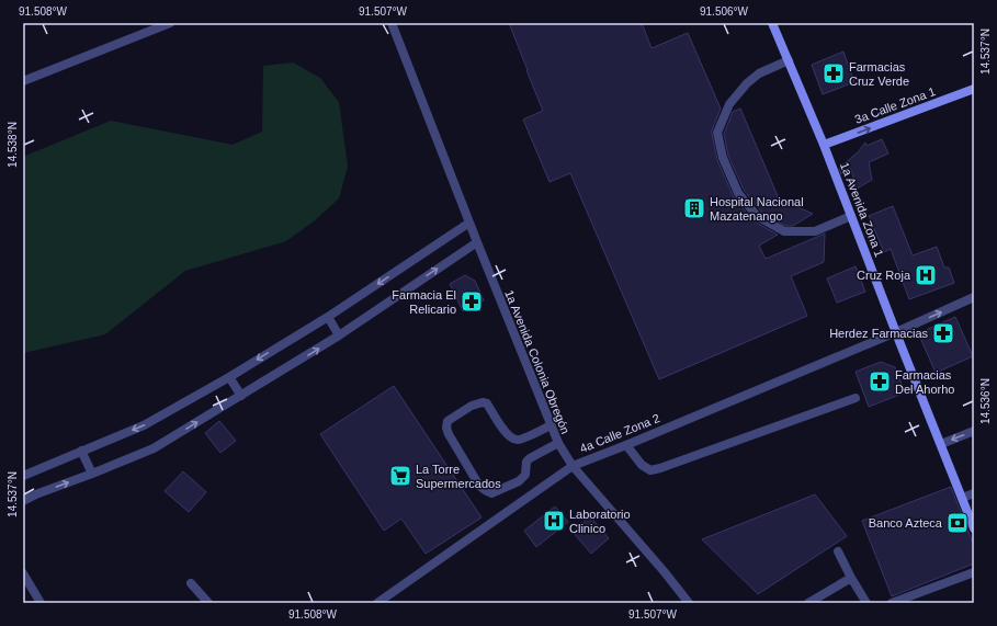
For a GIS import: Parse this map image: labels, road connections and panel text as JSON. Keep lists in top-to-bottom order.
{
  "streets": {
    "main road": ["3a Calle Zona 1", "1a Avenida Zona 1"],
    "street": ["1a Avenida Colonia Obregón", "4a Calle Zona 2"]
  },
  "crossings": [
    ["3a Calle Zona 1", "1a Avenida Zona 1"],
    ["1a Avenida Zona 1", "4a Calle Zona 2"],
    ["1a Avenida Colonia Obregón", "4a Calle Zona 2"]
  ],
  "one_way": ["3a Calle Zona 1"],
  "places": {
    "pharmacy": [
      "Farmacias Cruz Verde",
      "Farmacia El Relicario",
      "Herdez Farmacias",
      "Farmacias Del Ahorho"
    ],
    "building": ["Hospital Nacional Mazatenango"],
    "hospital": ["Cruz Roja", "Laboratorio Clinico"],
    "supermarket": ["La Torre Supermercados"],
    "bank": ["Banco Azteca"]
  },
  "coordinates": [
    "91.508°W",
    "91.507°W",
    "91.506°W",
    "14.537°N",
    "14.538°N",
    "14.536°N"
  ]
}
